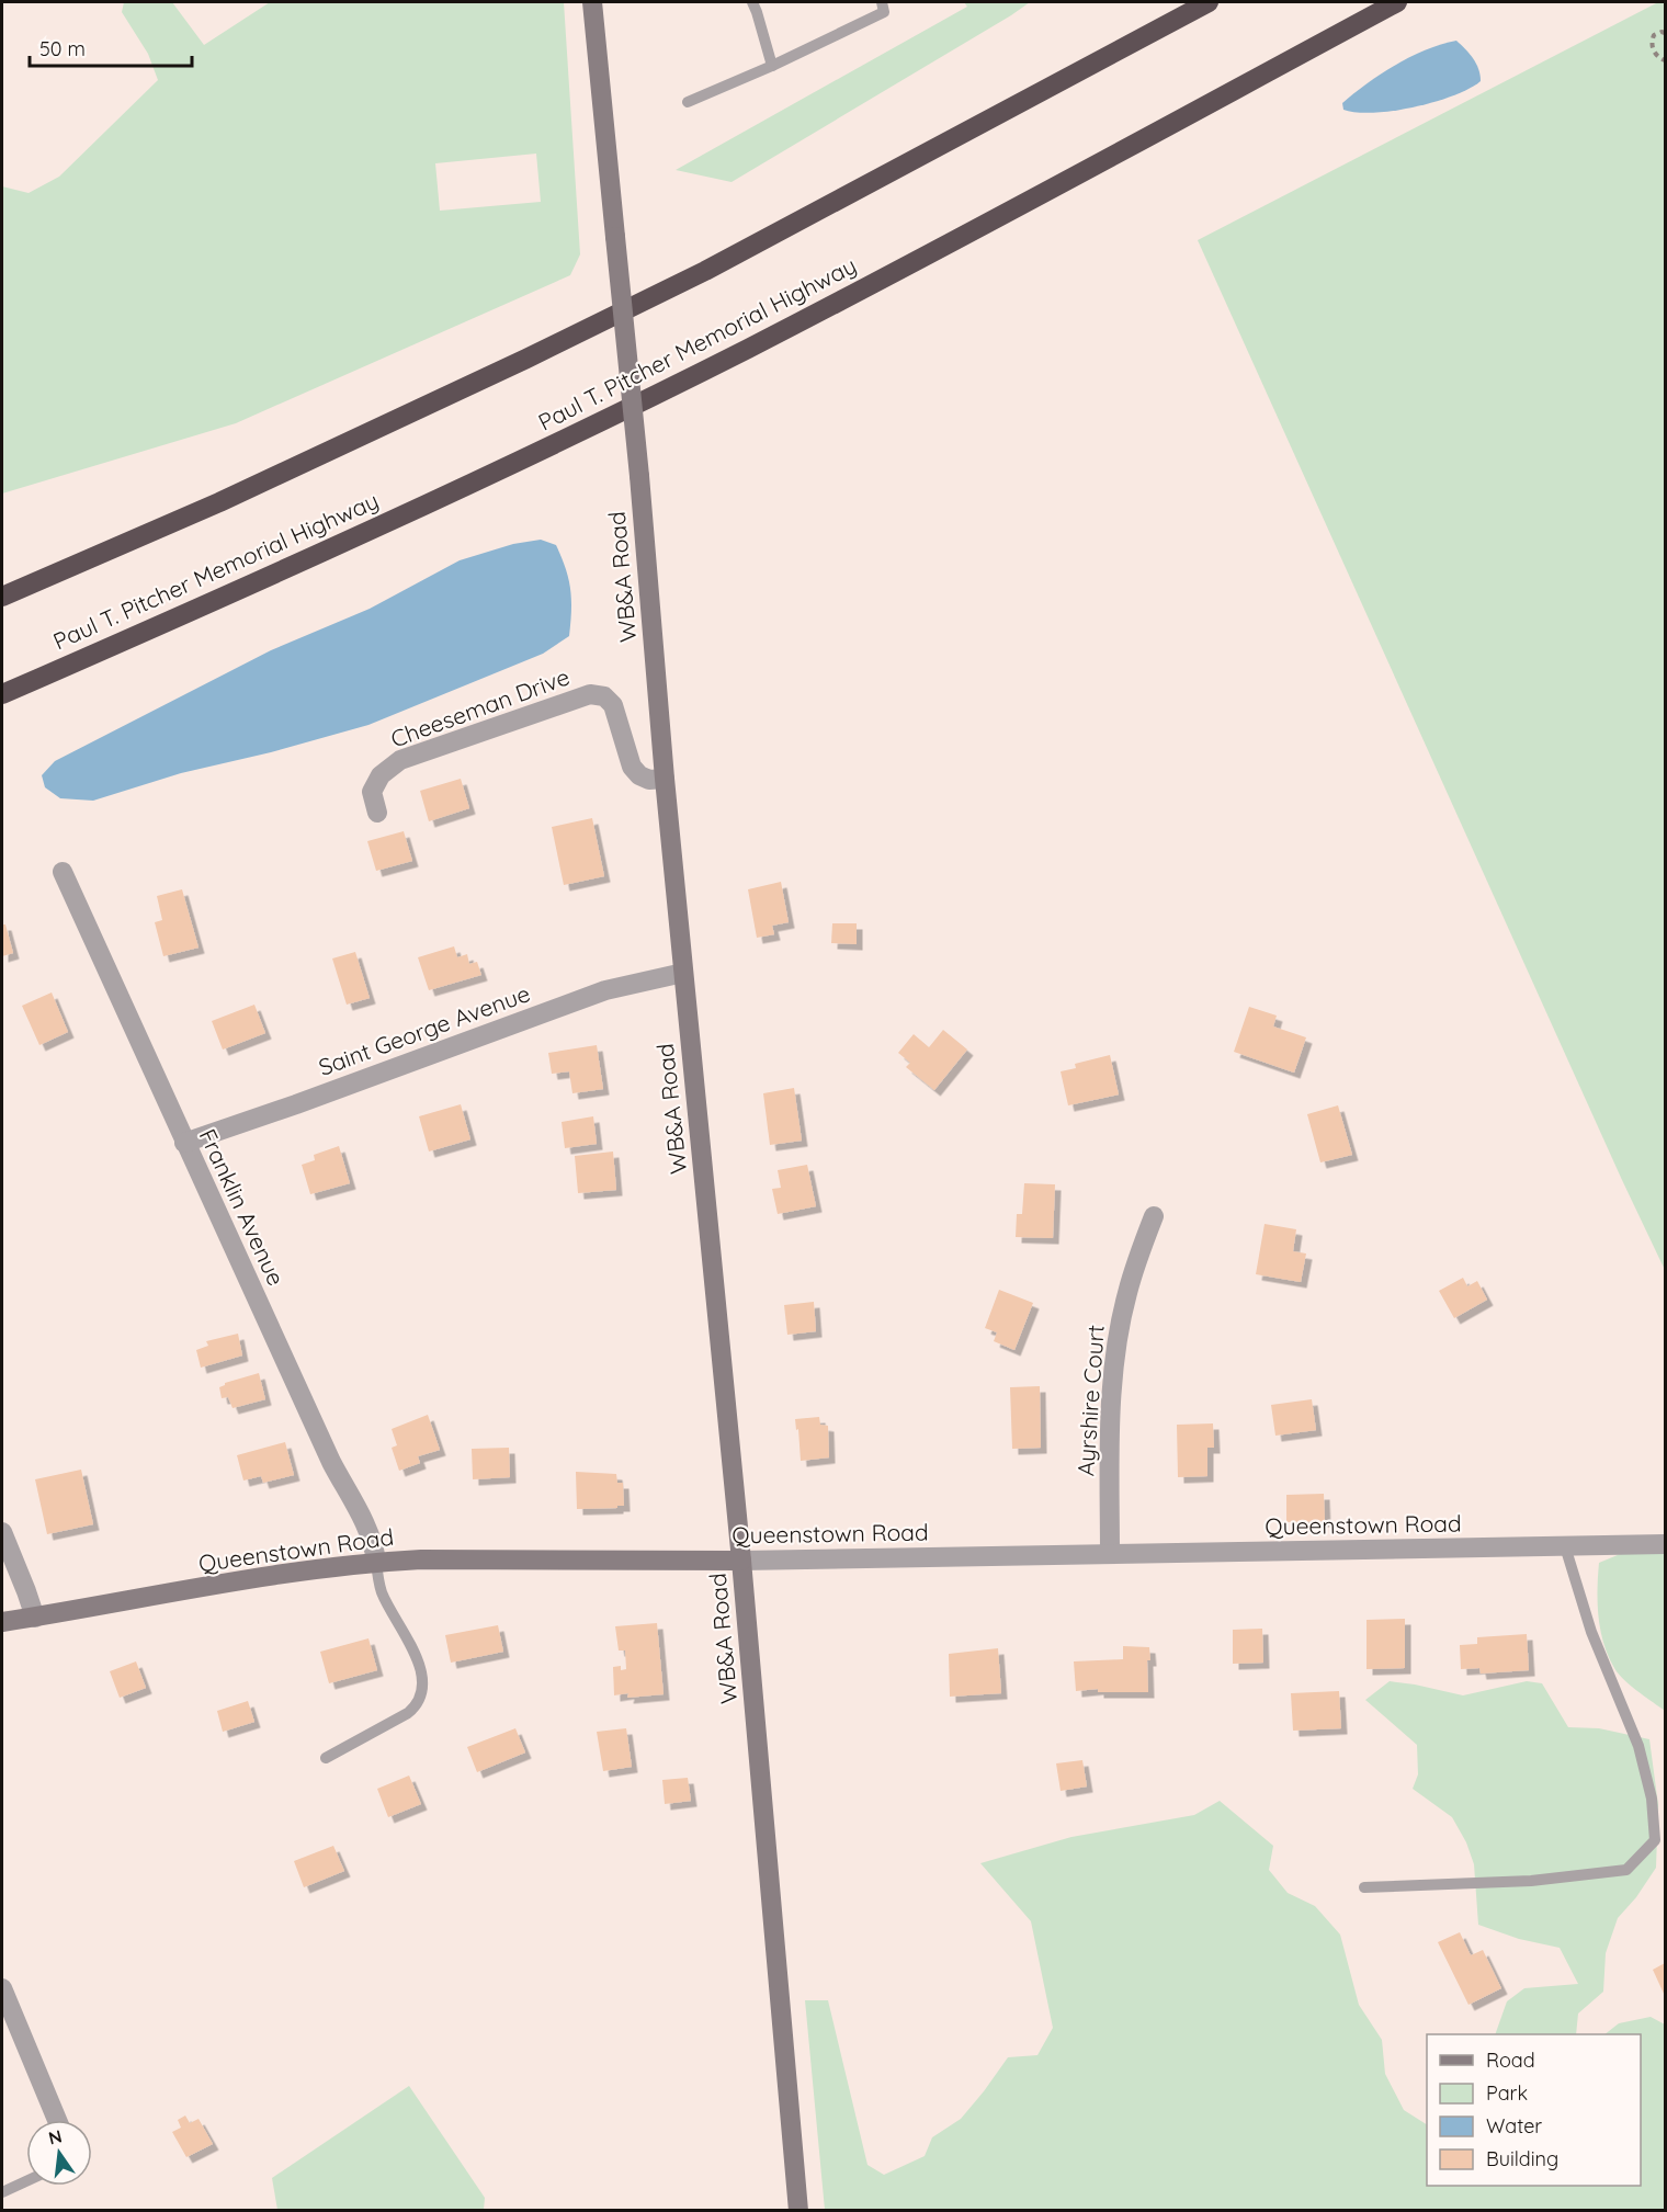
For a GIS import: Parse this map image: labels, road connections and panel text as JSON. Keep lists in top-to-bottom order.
{
  "streets": {
    "highway": ["Paul T. Pitcher Memorial Highway"],
    "street": [
      "WB&A Road",
      "Cheeseman Drive",
      "Saint George Avenue",
      "Franklin Avenue",
      "Ayrshire Court",
      "Queenstown Road"
    ]
  },
  "crossings": [
    ["WB&A Road", "Cheeseman Drive"],
    ["WB&A Road", "Saint George Avenue"],
    ["WB&A Road", "Queenstown Road"],
    ["Saint George Avenue", "Franklin Avenue"],
    ["Franklin Avenue", "Queenstown Road"],
    ["Ayrshire Court", "Queenstown Road"]
  ],
  "legend": [
    "Road",
    "Park",
    "Water",
    "Building"
  ],
  "scale_bar": "50 m",
  "north": "top"
}
